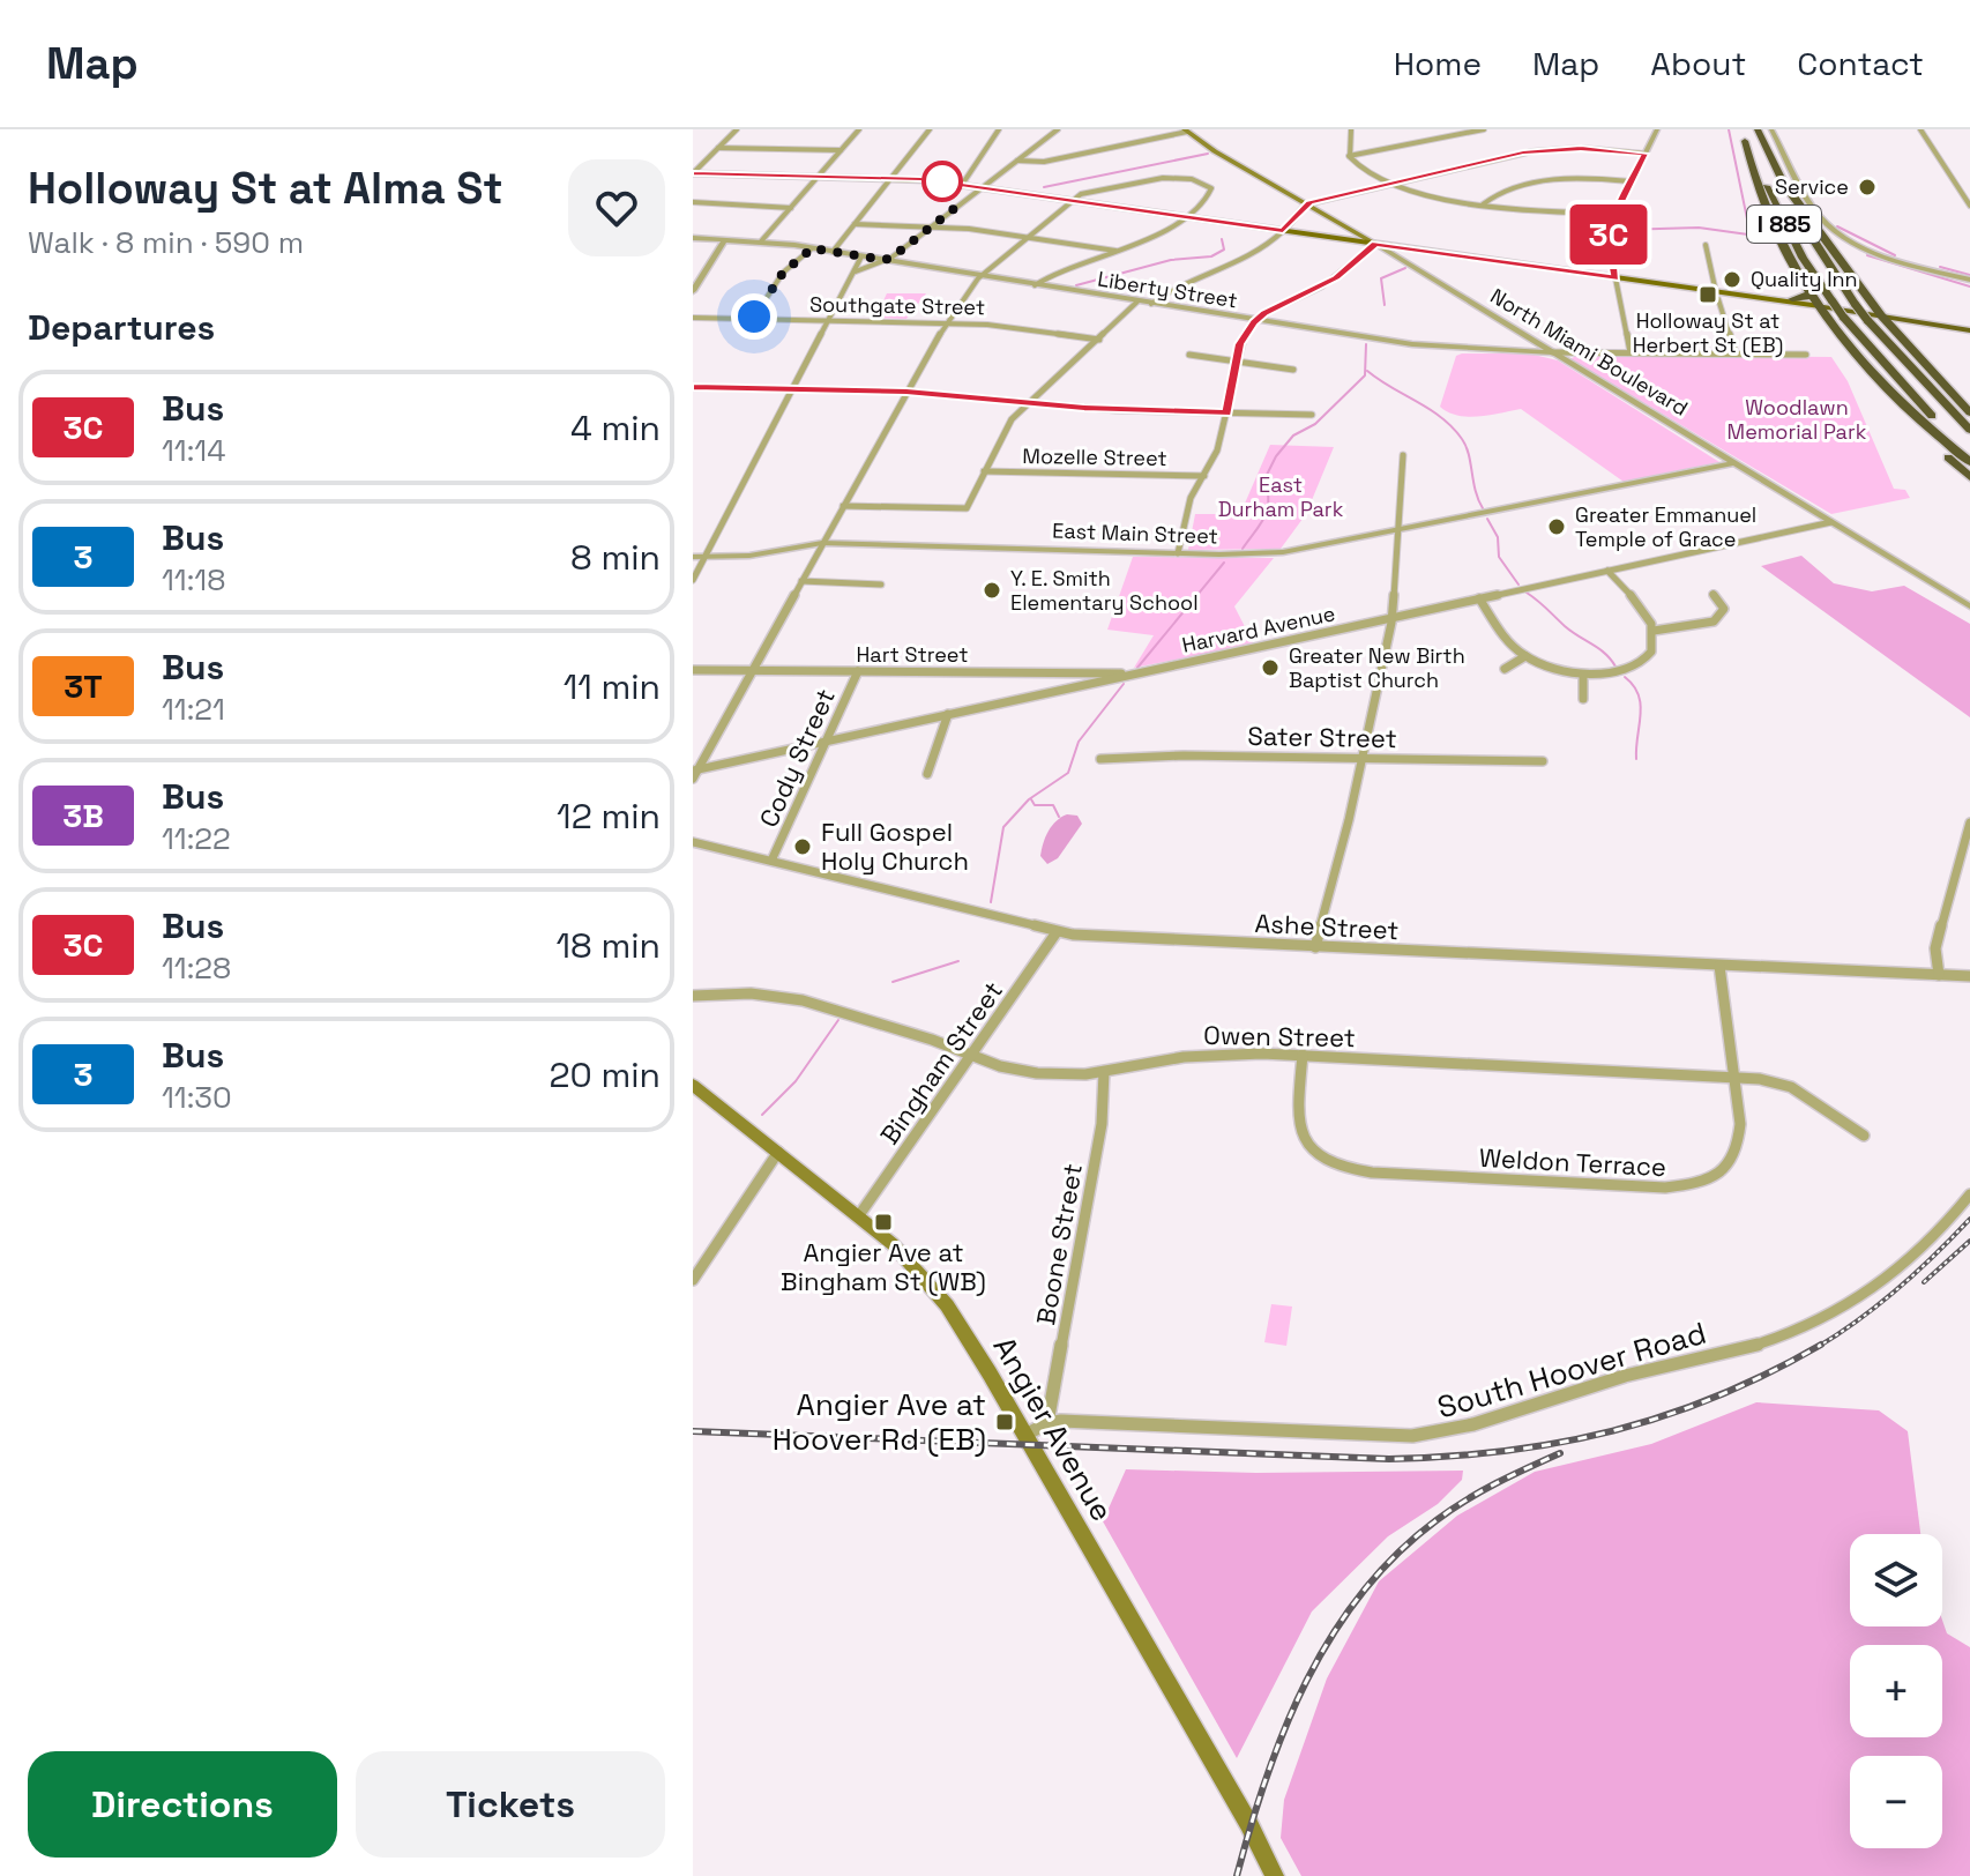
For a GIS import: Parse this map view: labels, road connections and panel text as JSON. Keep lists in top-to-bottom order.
{
  "streets": {
    "highway": ["I 885"],
    "main road": ["North Miami Boulevard", "Angier Avenue"],
    "street": [
      "Liberty Street",
      "Southgate Street",
      "Mozelle Street",
      "East Main Street",
      "Harvard Avenue",
      "Hart Street",
      "Sater Street",
      "Cody Street",
      "Ashe Street",
      "Owen Street",
      "Bingham Street",
      "Weldon Terrace",
      "Boone Street",
      "South Hoover Road"
    ]
  },
  "crossings": [
    ["Liberty Street", "North Miami Boulevard"],
    ["North Miami Boulevard", "East Main Street"],
    ["North Miami Boulevard", "Harvard Avenue"],
    ["Harvard Avenue", "Hart Street"],
    ["Harvard Avenue", "Cody Street"],
    ["Hart Street", "Cody Street"],
    ["Cody Street", "Ashe Street"],
    ["Ashe Street", "Bingham Street"],
    ["Ashe Street", "Weldon Terrace"],
    ["Owen Street", "Bingham Street"],
    ["Owen Street", "Weldon Terrace"],
    ["Owen Street", "Boone Street"],
    ["Bingham Street", "Angier Avenue"],
    ["Boone Street", "South Hoover Road"],
    ["South Hoover Road", "Angier Avenue"]
  ],
  "parks": ["Woodlawn Memorial Park", "East Durham Park"],
  "places": {
    "other": [
      "Service",
      "Quality Inn",
      "Greater Emmanuel Temple of Grace",
      "Y. E. Smith Elementary School",
      "Greater New Birth Baptist Church",
      "Full Gospel Holy Church"
    ],
    "transit": ["Holloway St at Herbert St (EB)", "Angier Ave at Bingham St (WB)", "Angier Ave at Hoover Rd (EB)"]
  },
  "lines": ["bus line 3C"],
  "page": {
    "header": "Map",
    "nav": [
      "Home",
      "Map",
      "About",
      "Contact"
    ],
    "heading": [
      ["Holloway St at Alma St", "Walk · 8 min · 590 m"],
      "Departures"
    ],
    "on_map": "3C",
    "list": [
      {
        "mark": "3C",
        "name": "Bus",
        "note": "11:14",
        "value": "4 min"
      },
      {
        "mark": "3",
        "name": "Bus",
        "note": "11:18",
        "value": "8 min"
      },
      {
        "mark": "3T",
        "name": "Bus",
        "note": "11:21",
        "value": "11 min"
      },
      {
        "mark": "3B",
        "name": "Bus",
        "note": "11:22",
        "value": "12 min"
      },
      {
        "mark": "3C",
        "name": "Bus",
        "note": "11:28",
        "value": "18 min"
      },
      {
        "mark": "3",
        "name": "Bus",
        "note": "11:30",
        "value": "20 min"
      }
    ],
    "map_buttons": ["+", "−"],
    "buttons": ["Directions", "Tickets"]
  }
}
